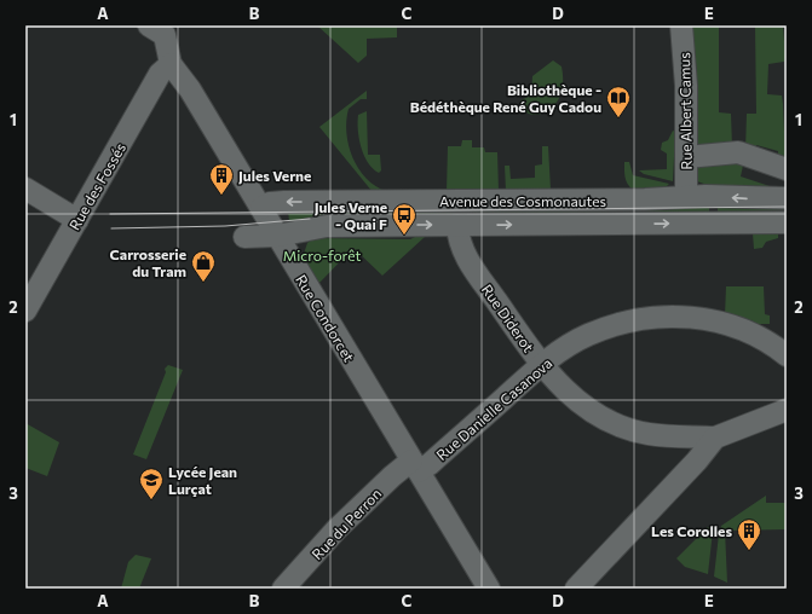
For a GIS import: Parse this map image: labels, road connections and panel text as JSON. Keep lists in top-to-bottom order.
{
  "streets": {
    "street": [
      "Rue Albert Camus",
      "Rue des Fossés",
      "Avenue des Cosmonautes",
      "Rue Condorcet",
      "Rue Diderot",
      "Rue Danielle Casanova",
      "Rue du Perron"
    ]
  },
  "crossings": [
    ["Rue Albert Camus", "Avenue des Cosmonautes"],
    ["Rue des Fossés", "Rue Condorcet"],
    ["Avenue des Cosmonautes", "Rue Condorcet"],
    ["Avenue des Cosmonautes", "Rue Diderot"],
    ["Rue Condorcet", "Rue Danielle Casanova"],
    ["Rue Condorcet", "Rue du Perron"],
    ["Rue Diderot", "Rue Danielle Casanova"],
    ["Rue Danielle Casanova", "Rue du Perron"]
  ],
  "parks": ["Micro-forêt"],
  "places": {
    "library": ["Bibliothèque - Bédéthèque René Guy Cadou"],
    "building": ["Jules Verne", "Les Corolles"],
    "bus stop": ["Jules Verne - Quai F"],
    "shop": ["Carrosserie du Tram"],
    "school or university": ["Lycée Jean Lurçat"]
  },
  "grid": {
    "columns": [
      "A",
      "B",
      "C",
      "D",
      "E"
    ],
    "rows": ["1", "2", "3"]
  }
}
